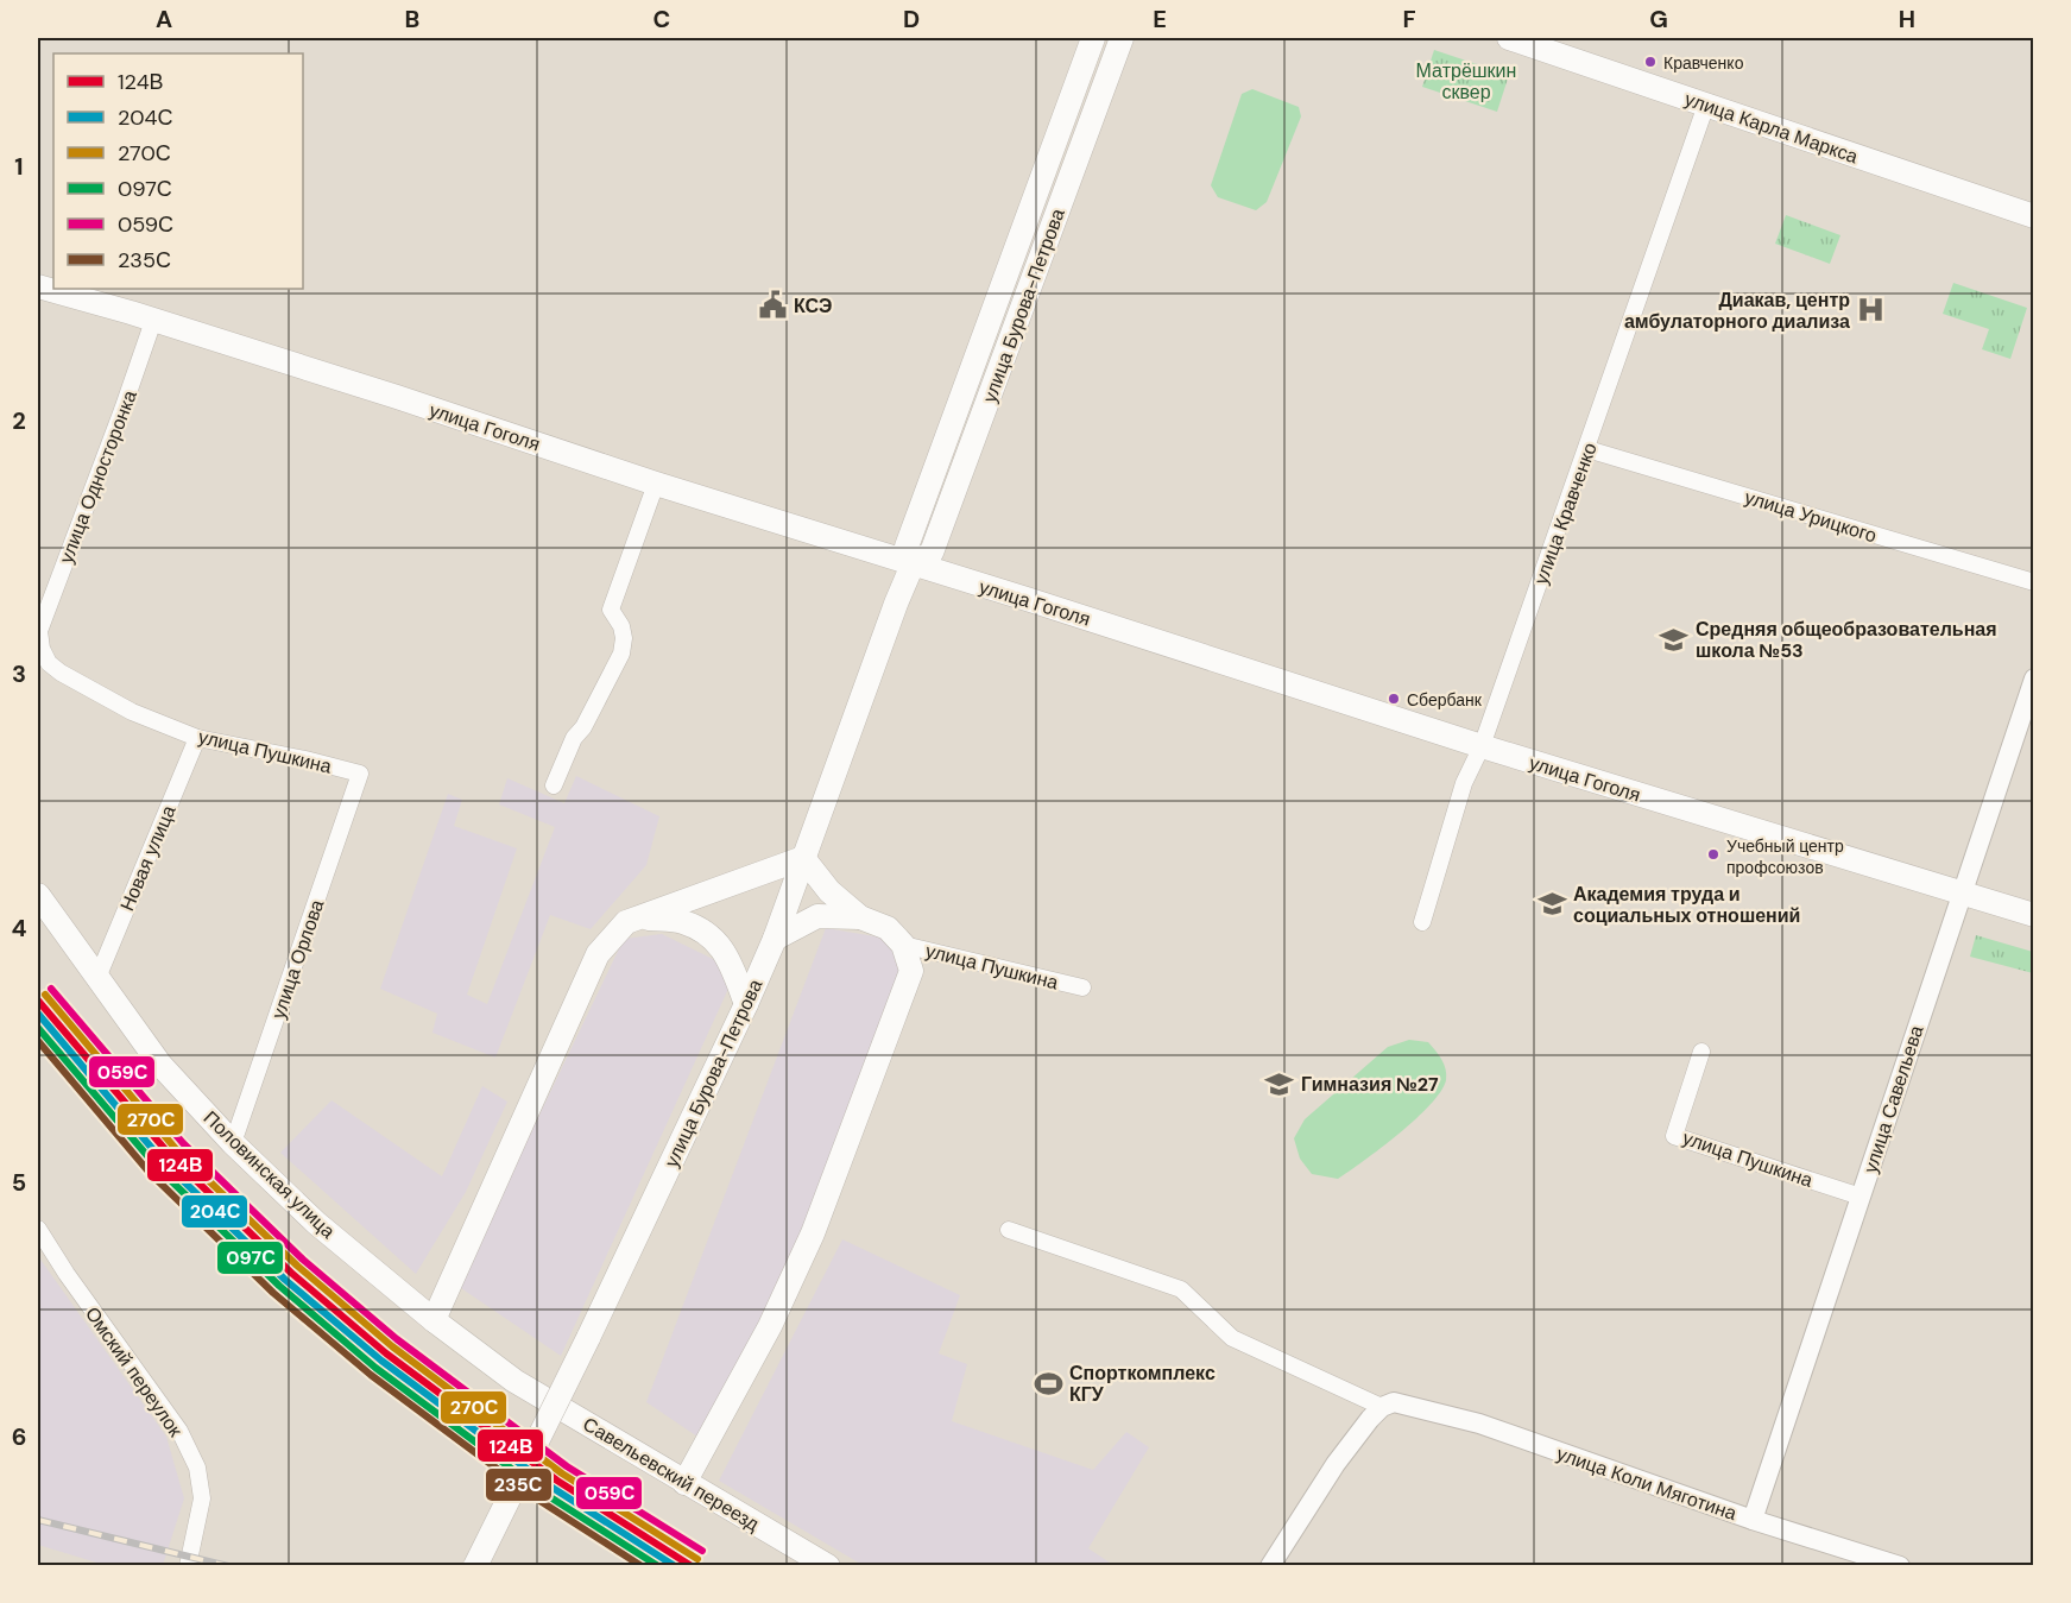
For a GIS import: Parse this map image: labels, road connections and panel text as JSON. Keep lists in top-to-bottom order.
{
  "streets": {
    "main road": [
      "улица Карла Маркса",
      "улица Бурова-Петрова",
      "улица Гоголя",
      "Половинская улица",
      "Савельевский переезд"
    ],
    "street": [
      "улица Односторонка",
      "улица Кравченко",
      "улица Урицкого",
      "улица Пушкина",
      "Новая улица",
      "улица Орлова",
      "улица Савельева",
      "Омский переулок",
      "улица Коли Мяготина"
    ]
  },
  "crossings": [
    ["улица Карла Маркса", "улица Кравченко"],
    ["улица Бурова-Петрова", "улица Гоголя"],
    ["улица Гоголя", "улица Односторонка"],
    ["улица Гоголя", "улица Кравченко"],
    ["улица Гоголя", "улица Савельева"],
    ["улица Односторонка", "улица Пушкина"],
    ["улица Кравченко", "улица Урицкого"],
    ["улица Пушкина", "Новая улица"],
    ["улица Пушкина", "улица Орлова"],
    ["улица Пушкина", "улица Савельева"],
    ["Новая улица", "Половинская улица"],
    ["улица Орлова", "Половинская улица"],
    ["улица Савельева", "улица Коли Мяготина"],
    ["Половинская улица", "Савельевский переезд"]
  ],
  "parks": ["Матрёшкин сквер"],
  "places": {
    "other": ["Кравченко", "Сбербанк", "Учебный центр профсоюзов"],
    "public building": ["КСЭ"],
    "hospital": ["Диакав, центр амбулаторного диализа"],
    "school or university": ["Средняя общеобразовательная школа №53", "Академия труда и социальных отношений", "Гимназия №27"],
    "sports": ["Спорткомплекс КГУ"]
  },
  "lines": [
    "transit line 059С",
    "transit line 270С",
    "transit line 124В",
    "transit line 204С",
    "transit line 097С",
    "transit line 235С"
  ],
  "legend": [
    "124В",
    "204С",
    "270С",
    "097С",
    "059С",
    "235С"
  ],
  "grid": {
    "columns": [
      "A",
      "B",
      "C",
      "D",
      "E",
      "F",
      "G",
      "H"
    ],
    "rows": [
      "1",
      "2",
      "3",
      "4",
      "5",
      "6"
    ]
  }
}
